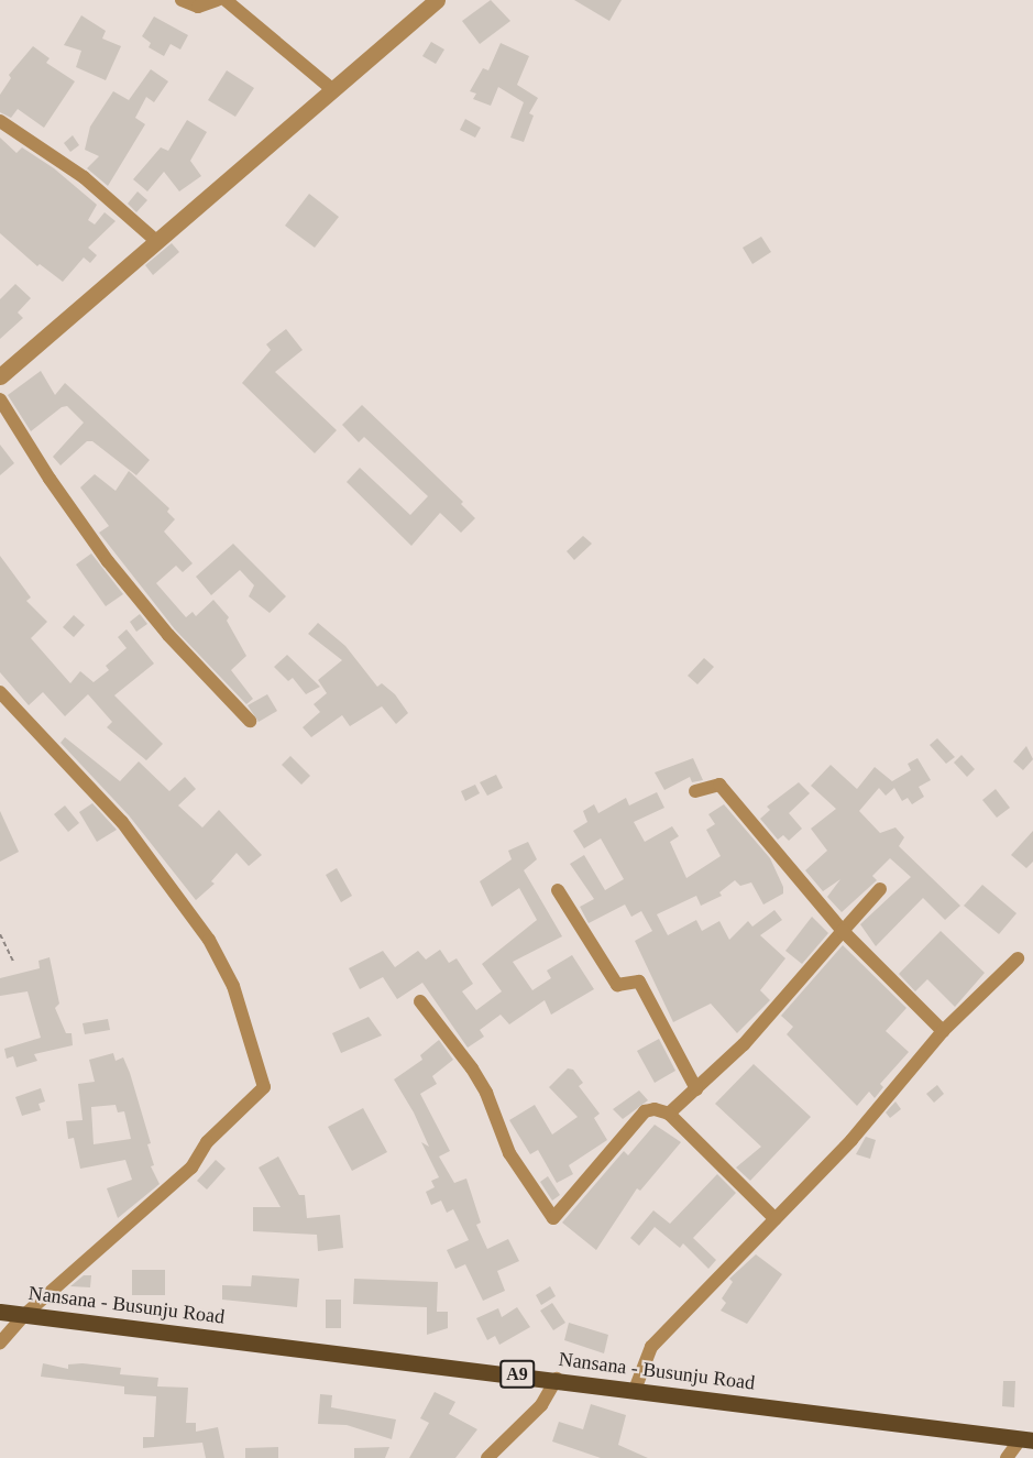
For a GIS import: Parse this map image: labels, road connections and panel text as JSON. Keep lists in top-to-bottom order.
{
  "streets": {
    "main road": ["Nansana - Busunju Road", "A9"]
  }
}
